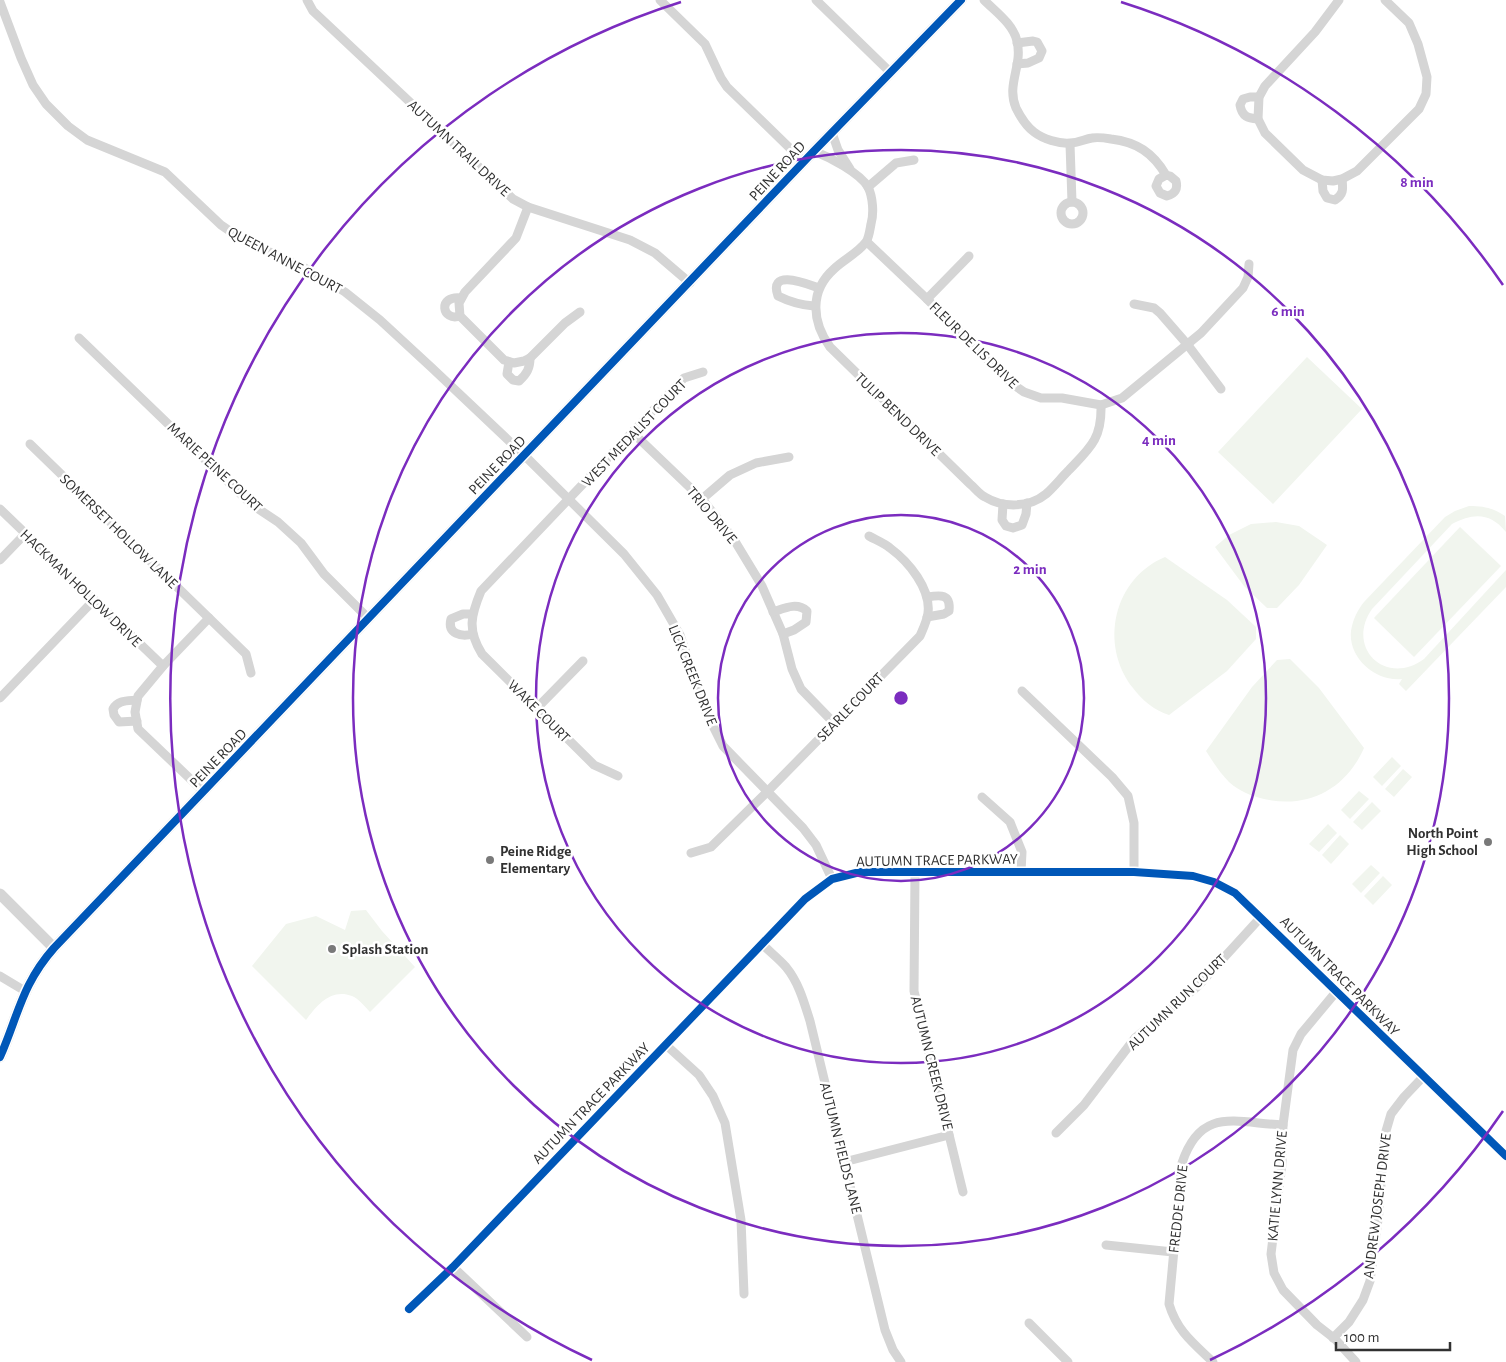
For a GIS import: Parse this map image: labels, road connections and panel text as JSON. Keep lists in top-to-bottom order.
{
  "streets": {
    "street": [
      "AUTUMN TRAIL DRIVE",
      "PEINE ROAD",
      "QUEEN ANNE COURT",
      "FLEUR DE LIS DRIVE",
      "TULIP BEND DRIVE",
      "WEST MEDALIST COURT",
      "MARIE PEINE COURT",
      "TRIO DRIVE",
      "SOMERSET HOLLOW LANE",
      "HACKMAN HOLLOW DRIVE",
      "LICK CREEK DRIVE",
      "SEARLE COURT",
      "WAKE COURT",
      "AUTUMN TRACE PARKWAY",
      "AUTUMN RUN COURT",
      "AUTUMN CREEK DRIVE",
      "AUTUMN FIELDS LANE",
      "KATIE LYNN DRIVE",
      "ANDREW JOSEPH DRIVE",
      "FREDDE DRIVE"
    ]
  },
  "crossings": [
    ["AUTUMN TRAIL DRIVE", "PEINE ROAD"],
    ["PEINE ROAD", "QUEEN ANNE COURT"],
    ["PEINE ROAD", "MARIE PEINE COURT"],
    ["PEINE ROAD", "LICK CREEK DRIVE"],
    ["QUEEN ANNE COURT", "LICK CREEK DRIVE"],
    ["FLEUR DE LIS DRIVE", "TULIP BEND DRIVE"],
    ["WEST MEDALIST COURT", "TRIO DRIVE"],
    ["WEST MEDALIST COURT", "LICK CREEK DRIVE"],
    ["WEST MEDALIST COURT", "WAKE COURT"],
    ["TRIO DRIVE", "SEARLE COURT"],
    ["LICK CREEK DRIVE", "SEARLE COURT"],
    ["LICK CREEK DRIVE", "WAKE COURT"],
    ["LICK CREEK DRIVE", "AUTUMN TRACE PARKWAY"],
    ["AUTUMN TRACE PARKWAY", "AUTUMN RUN COURT"],
    ["AUTUMN TRACE PARKWAY", "AUTUMN CREEK DRIVE"],
    ["AUTUMN TRACE PARKWAY", "AUTUMN FIELDS LANE"],
    ["AUTUMN TRACE PARKWAY", "KATIE LYNN DRIVE"],
    ["AUTUMN TRACE PARKWAY", "ANDREW JOSEPH DRIVE"],
    ["KATIE LYNN DRIVE", "ANDREW JOSEPH DRIVE"],
    ["KATIE LYNN DRIVE", "FREDDE DRIVE"]
  ],
  "places": ["North Point High School", "Peine Ridge Elementary", "Splash Station"],
  "scale_bar": "100 m",
  "rings": [
    "8 min",
    "6 min",
    "4 min",
    "2 min"
  ]
}
